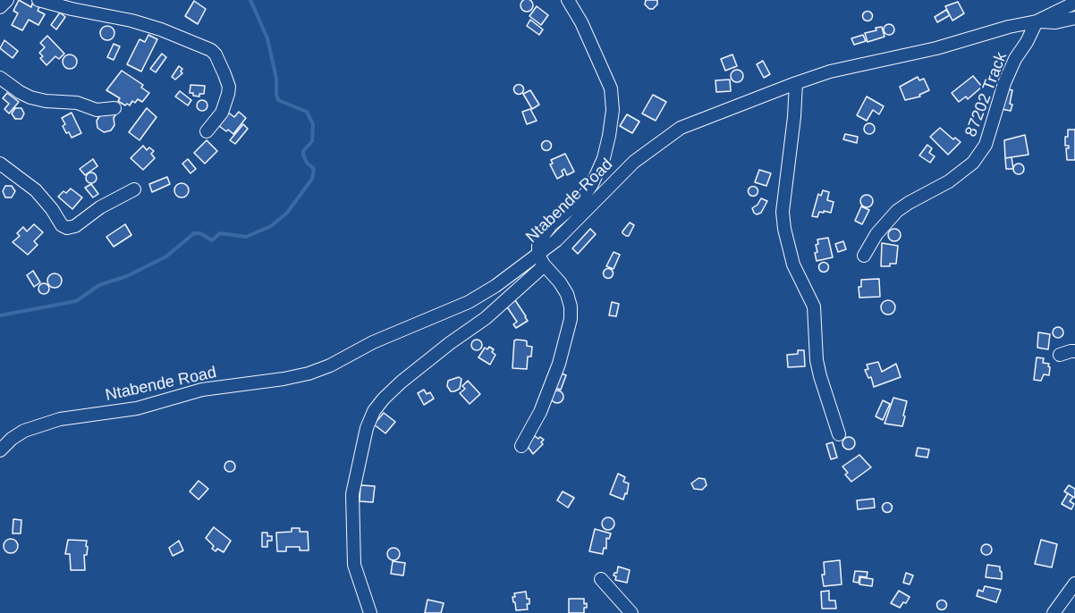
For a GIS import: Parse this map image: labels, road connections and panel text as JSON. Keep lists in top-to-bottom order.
{
  "streets": {
    "street": ["87202 Track", "Ntabende Road"]
  },
  "crossings": [
    ["87202 Track", "Ntabende Road"]
  ]
}
